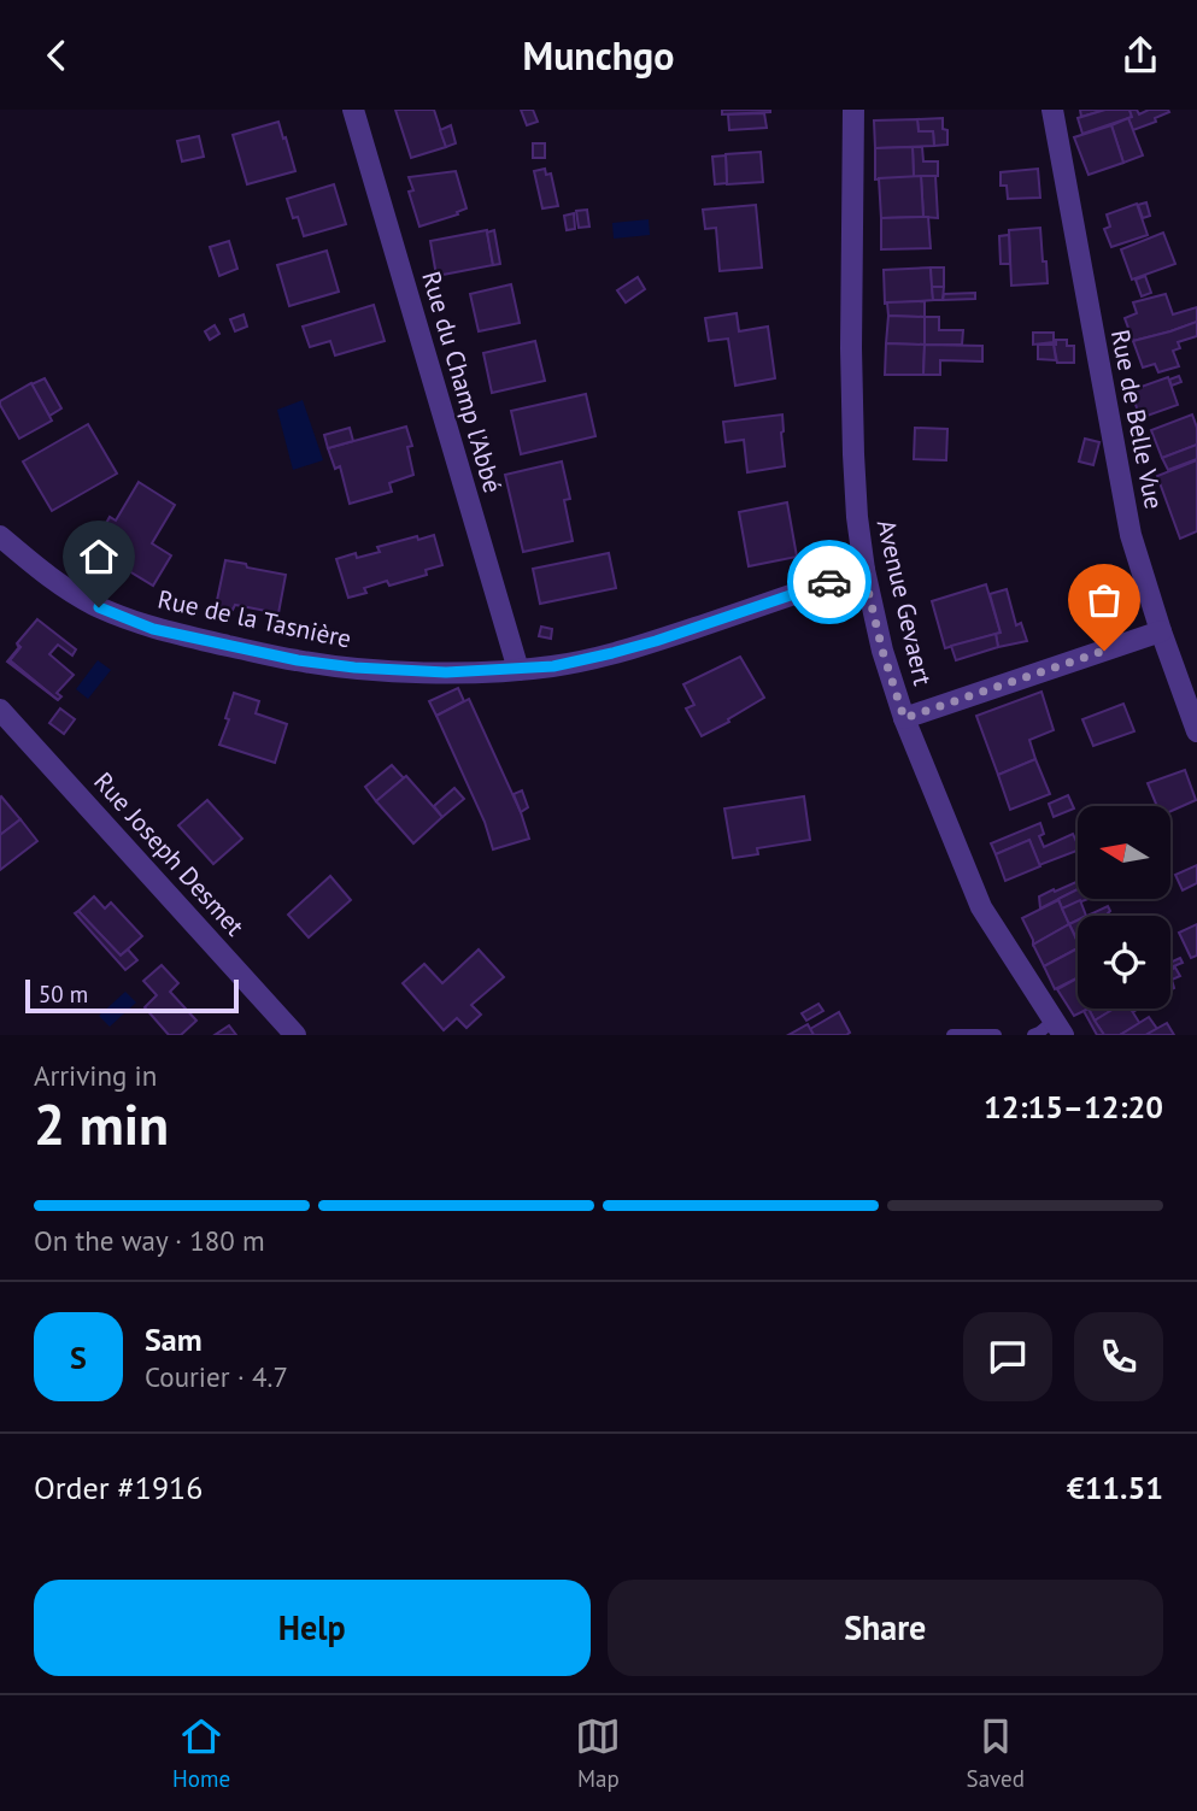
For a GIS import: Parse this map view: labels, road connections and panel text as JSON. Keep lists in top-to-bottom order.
{
  "streets": {
    "street": [
      "Rue du Champ l'Abbé",
      "Rue de Belle Vue",
      "Avenue Gevaert",
      "Rue de la Tasnière",
      "Rue Joseph Desmet"
    ]
  },
  "crossings": [
    ["Rue du Champ l'Abbé", "Rue de la Tasnière"],
    ["Avenue Gevaert", "Rue de la Tasnière"]
  ],
  "scale_bar": "50 m",
  "north": "left",
  "page": {
    "header": "Munchgo",
    "scale": "50 m",
    "heading": ["2 min", "Arriving in", "12:15–12:20"],
    "panel": [
      "Sam",
      "Courier · 4.7",
      "Order #1916",
      "€11.51"
    ],
    "bar": "On the way · 180 m",
    "round": "S",
    "buttons": ["Help", "Share"],
    "tabs": ["Home", "Map", "Saved"]
  }
}
